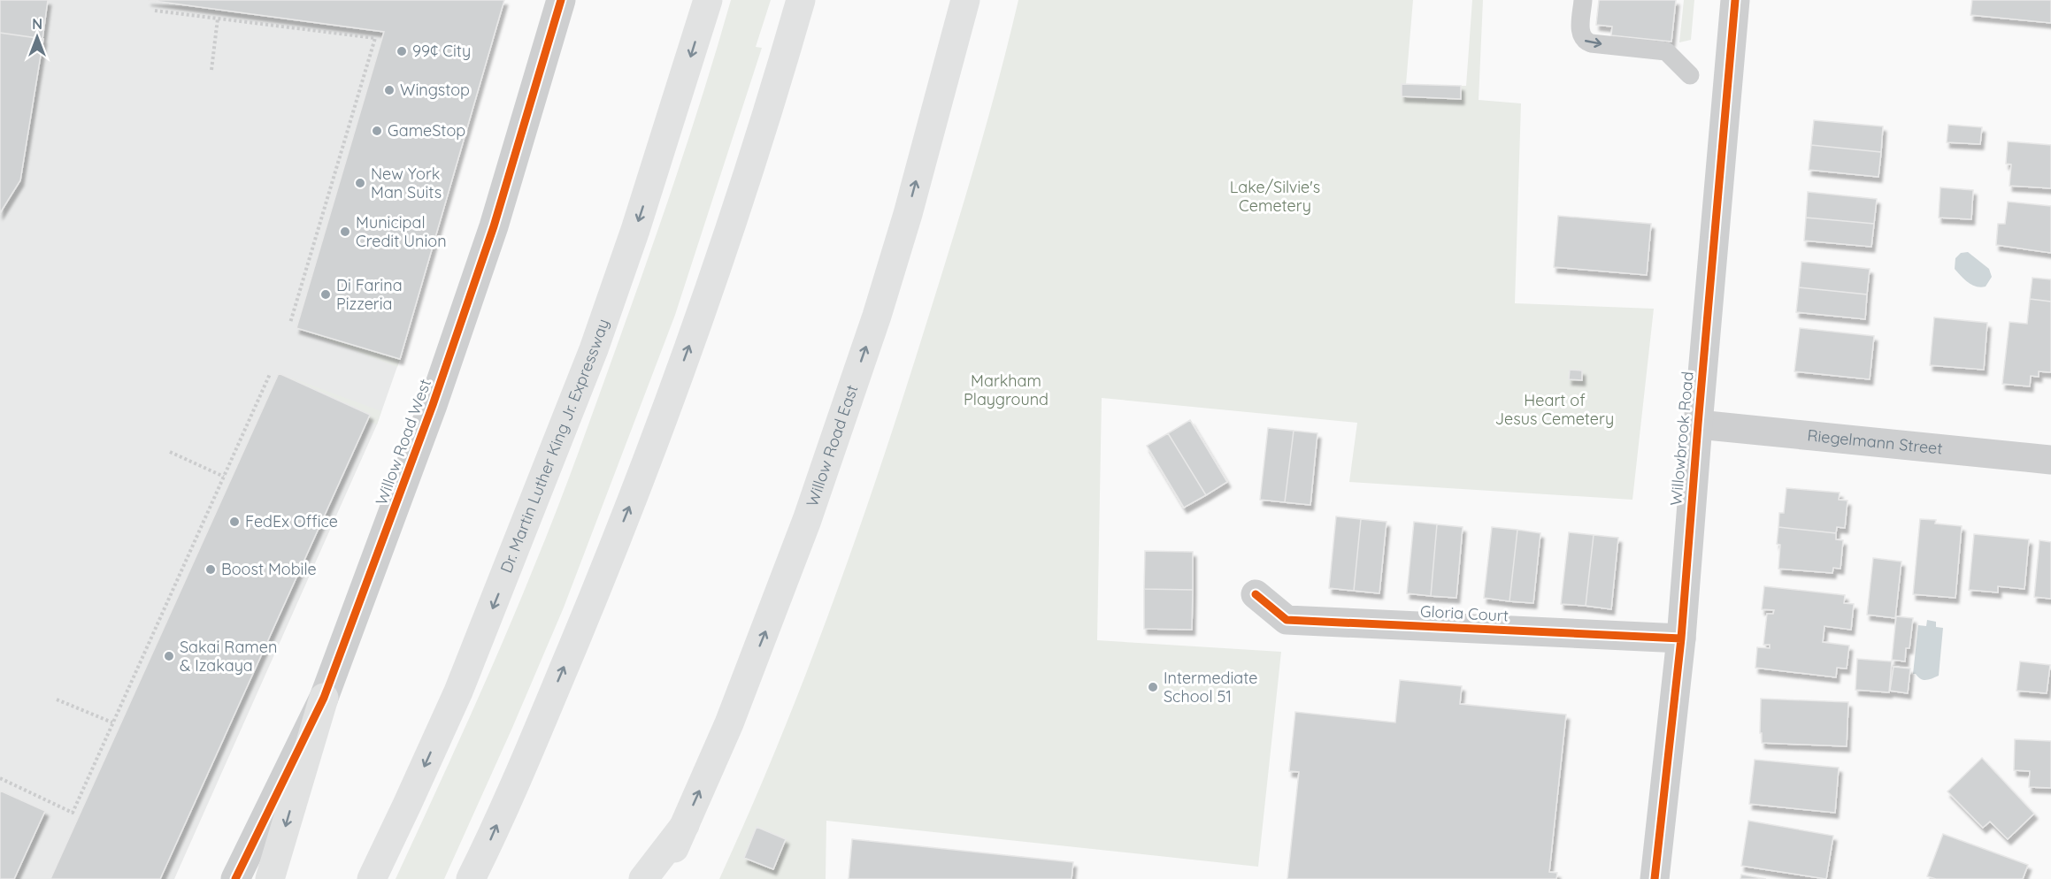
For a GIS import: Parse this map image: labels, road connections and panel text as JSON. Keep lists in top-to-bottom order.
{
  "streets": {
    "main road": ["Dr. Martin Luther King Jr. Expressway", "Willow Road East"],
    "street": [
      "Willowbrook Road",
      "Willow Road West",
      "Riegelmann Street",
      "Gloria Court"
    ]
  },
  "crossings": [
    ["Willowbrook Road", "Riegelmann Street"],
    ["Willowbrook Road", "Gloria Court"]
  ],
  "parks": ["Lake/Silvie's Cemetery", "Markham Playground", "Heart of Jesus Cemetery"],
  "places": [
    "99¢ City",
    "Wingstop",
    "GameStop",
    "New York Man Suits",
    "Municipal Credit Union",
    "Di Farina Pizzeria",
    "FedEx Office",
    "Boost Mobile",
    "Sakai Ramen & Izakaya",
    "Intermediate School 51"
  ],
  "north": "top"
}
